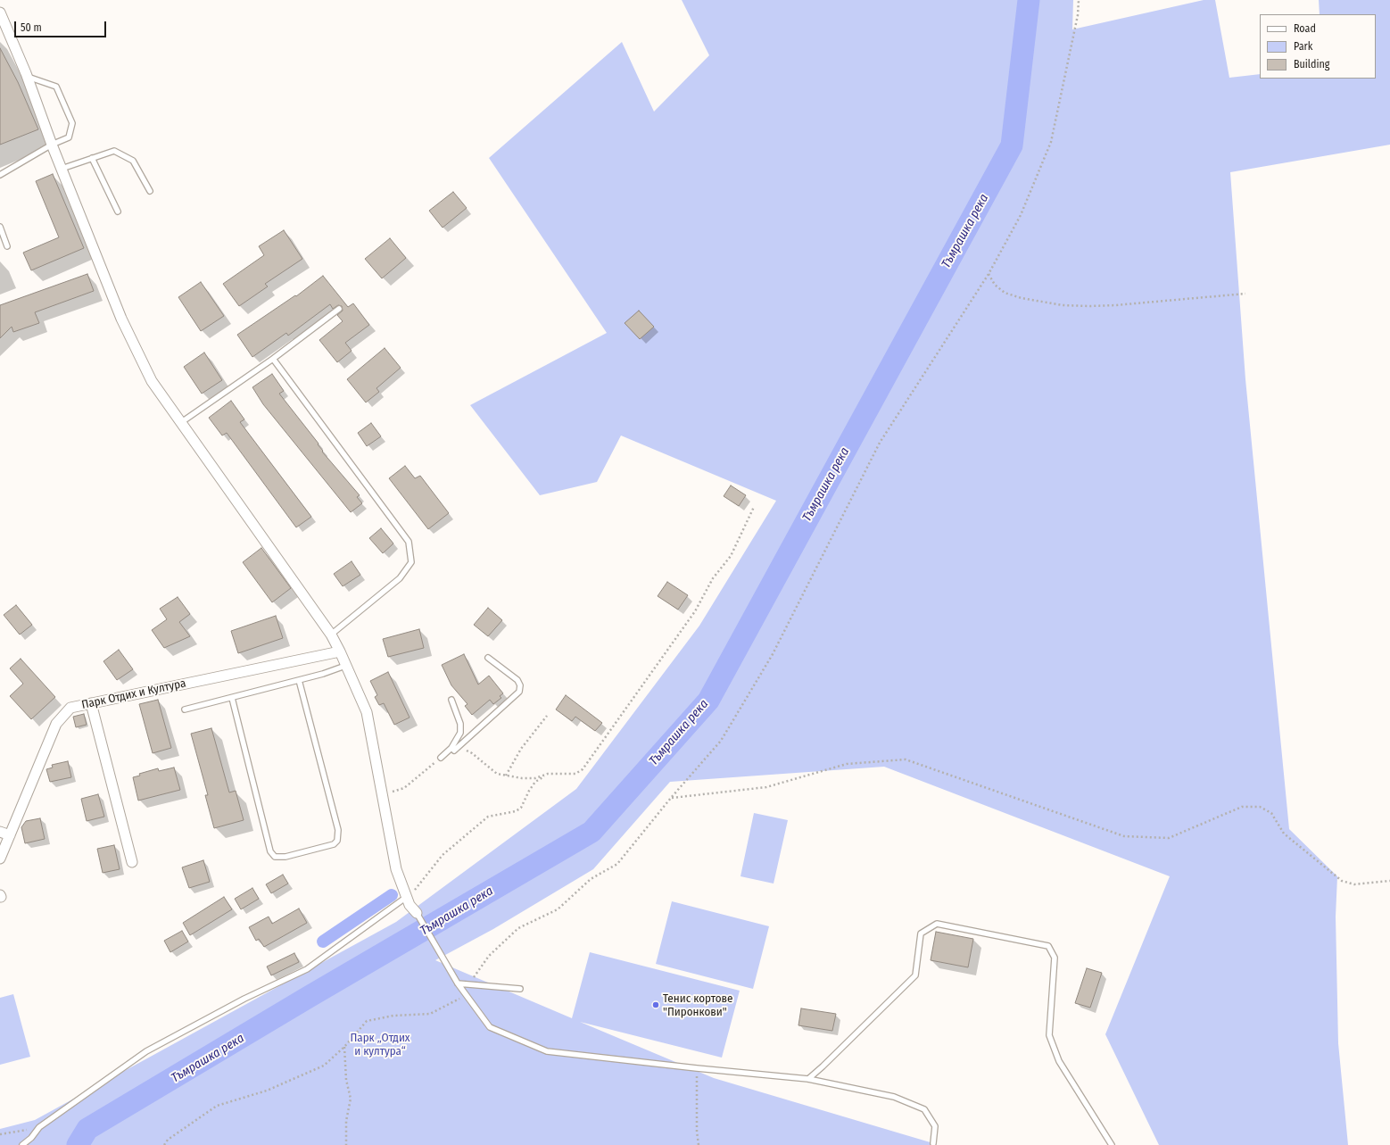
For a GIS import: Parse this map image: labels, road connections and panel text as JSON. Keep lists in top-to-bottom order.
{
  "streets": {
    "street": ["Парк Отдих и Култура"]
  },
  "water": ["Тъмрашка река"],
  "parks": ["Парк „Отдих и култура“"],
  "places": ["Тенис кортове \"Пиронкови\""],
  "legend": ["Road", "Park", "Building"],
  "scale_bar": "50 m"
}
